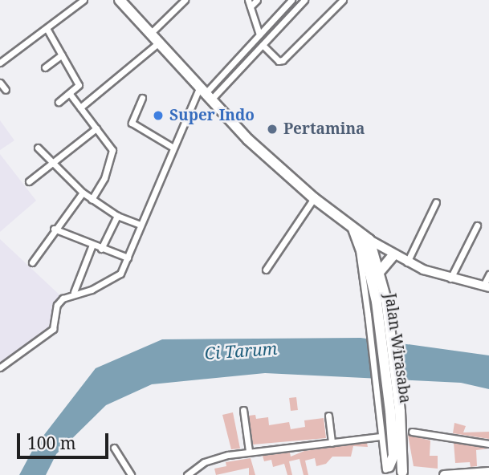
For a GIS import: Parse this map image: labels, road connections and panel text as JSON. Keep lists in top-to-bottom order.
{
  "streets": {
    "main road": ["Jalan Wirasaba"]
  },
  "water": ["Ci Tarum"],
  "places": ["Super Indo", "Pertamina"],
  "scale_bar": "100 m"
}
